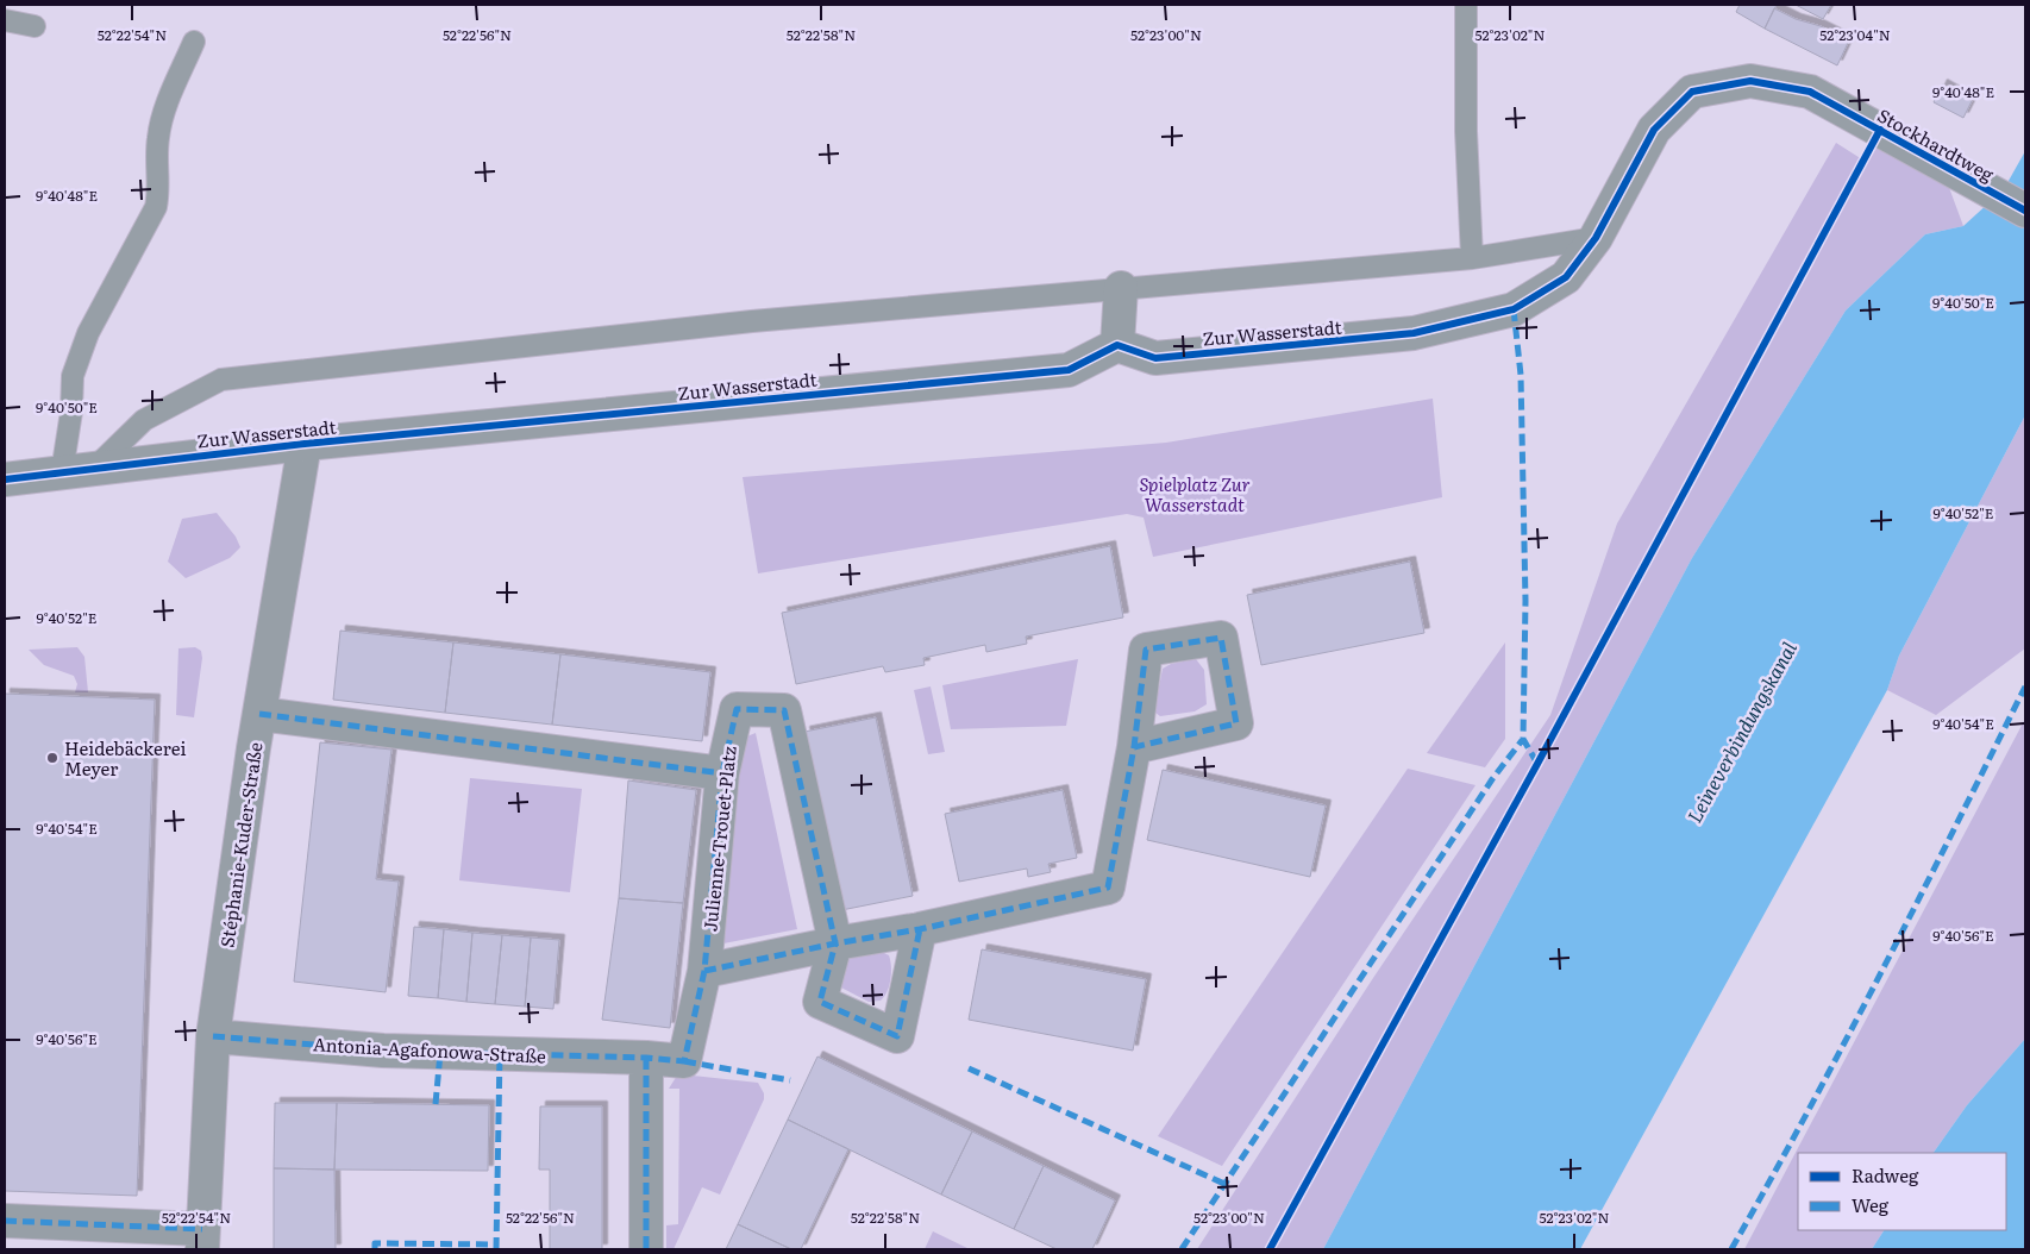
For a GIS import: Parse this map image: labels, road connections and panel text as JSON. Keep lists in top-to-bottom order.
{
  "streets": {
    "street": [
      "Stockhardtweg",
      "Zur Wasserstadt",
      "Julienne-Trouet-Platz",
      "Stéphanie-Kuder-Straße",
      "Antonia-Agafonowa-Straße"
    ]
  },
  "crossings": [
    ["Stockhardtweg", "Zur Wasserstadt"],
    ["Zur Wasserstadt", "Stéphanie-Kuder-Straße"],
    ["Julienne-Trouet-Platz", "Antonia-Agafonowa-Straße"],
    ["Stéphanie-Kuder-Straße", "Antonia-Agafonowa-Straße"]
  ],
  "water": ["Leineverbindungskanal"],
  "parks": ["Spielplatz Zur Wasserstadt"],
  "places": ["Heidebäckerei Meyer"],
  "legend": ["Radweg", "Weg"],
  "coordinates": [
    "52°22'58\"N",
    "52°22'54\"N",
    "52°22'56\"N",
    "52°23'00\"N",
    "52°23'02\"N",
    "52°23'04\"N",
    "9°40'48\"E",
    "9°40'50\"E",
    "9°40'52\"E",
    "9°40'54\"E",
    "9°40'56\"E"
  ]
}
